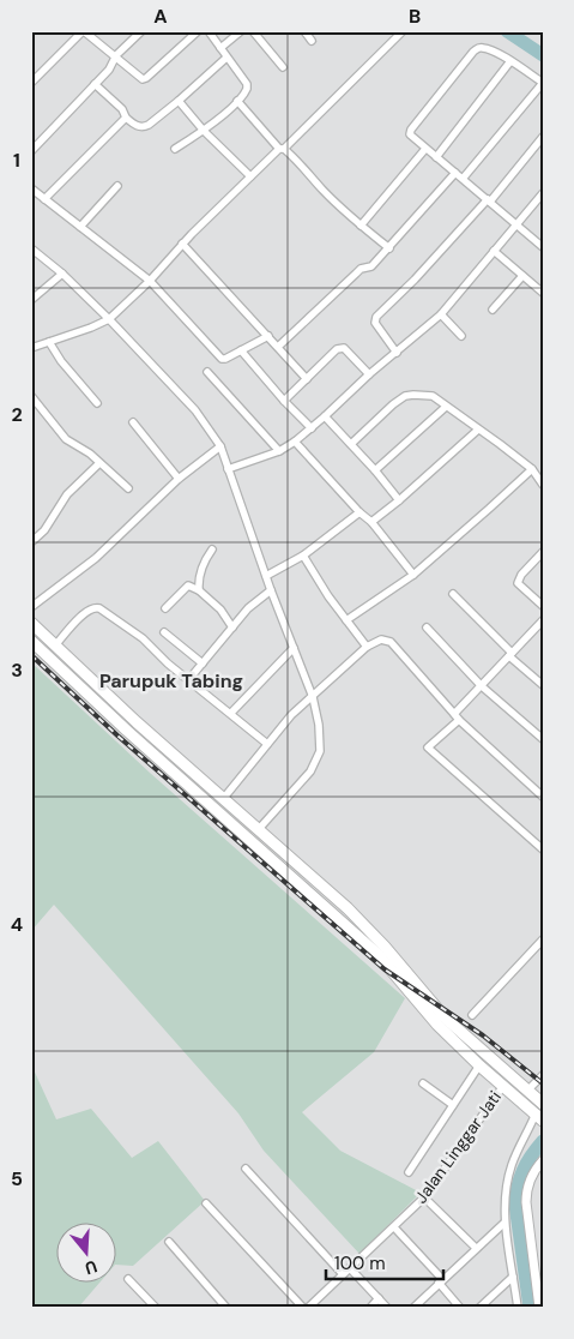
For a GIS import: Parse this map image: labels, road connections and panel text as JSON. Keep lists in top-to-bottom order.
{
  "streets": {
    "street": ["Jalan Linggar Jati"]
  },
  "districts": ["Parupuk Tabing"],
  "scale_bar": "100 m",
  "north": "bottom",
  "grid": {
    "columns": ["A", "B"],
    "rows": [
      "1",
      "2",
      "3",
      "4",
      "5"
    ]
  }
}
